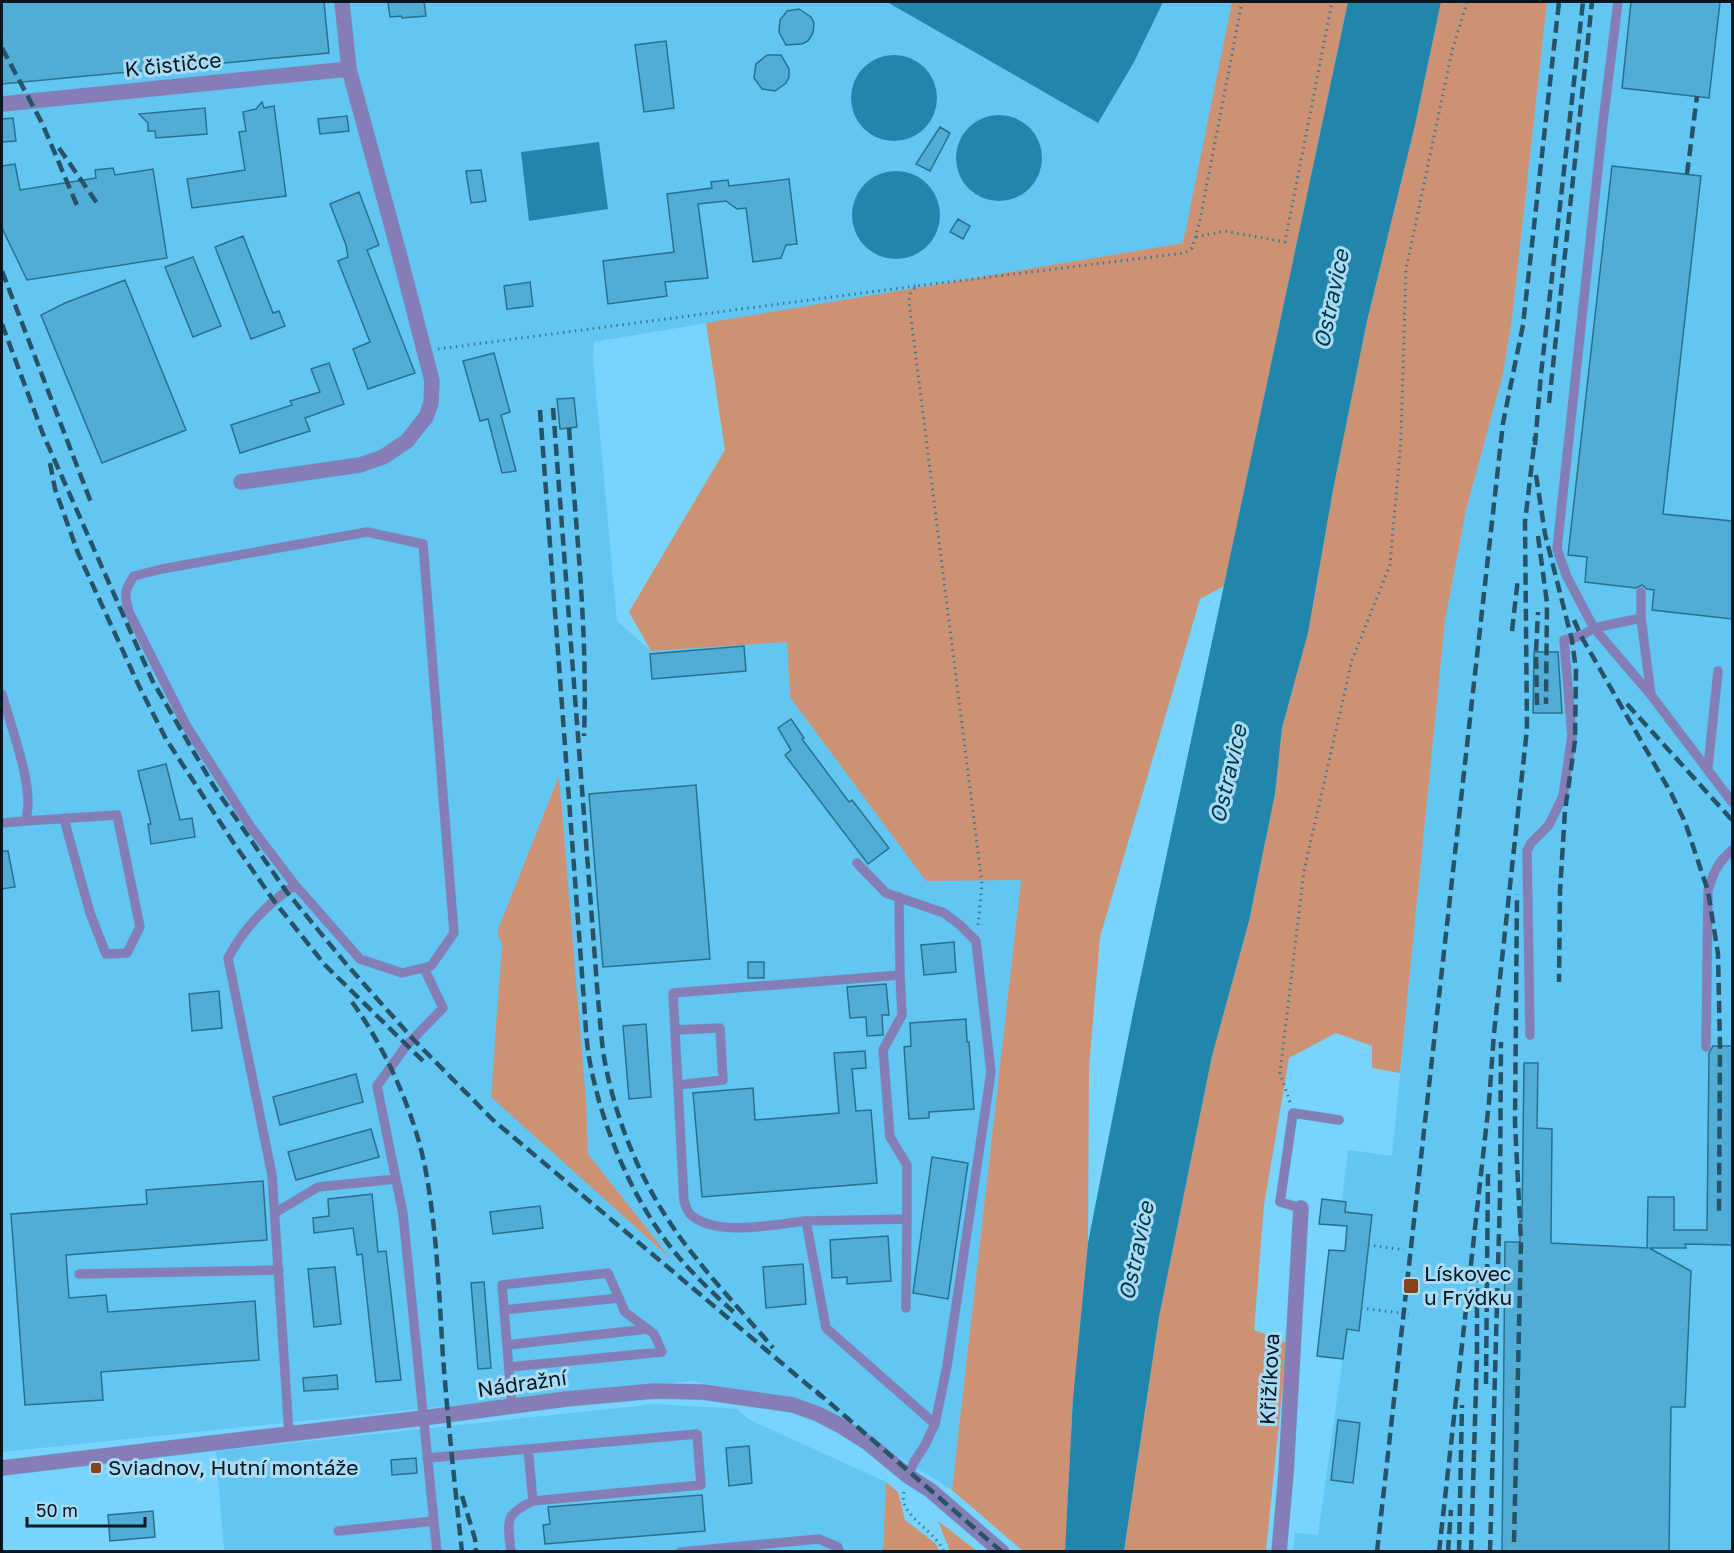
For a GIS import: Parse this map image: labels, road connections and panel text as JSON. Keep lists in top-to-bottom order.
{
  "streets": {
    "street": ["K čističce", "Křižíkova", "Nádražní"]
  },
  "water": ["Ostravice"],
  "places": {
    "transit": ["Lískovec u Frýdku", "Sviadnov, Hutní montáže"]
  },
  "scale_bar": "50 m"
}
